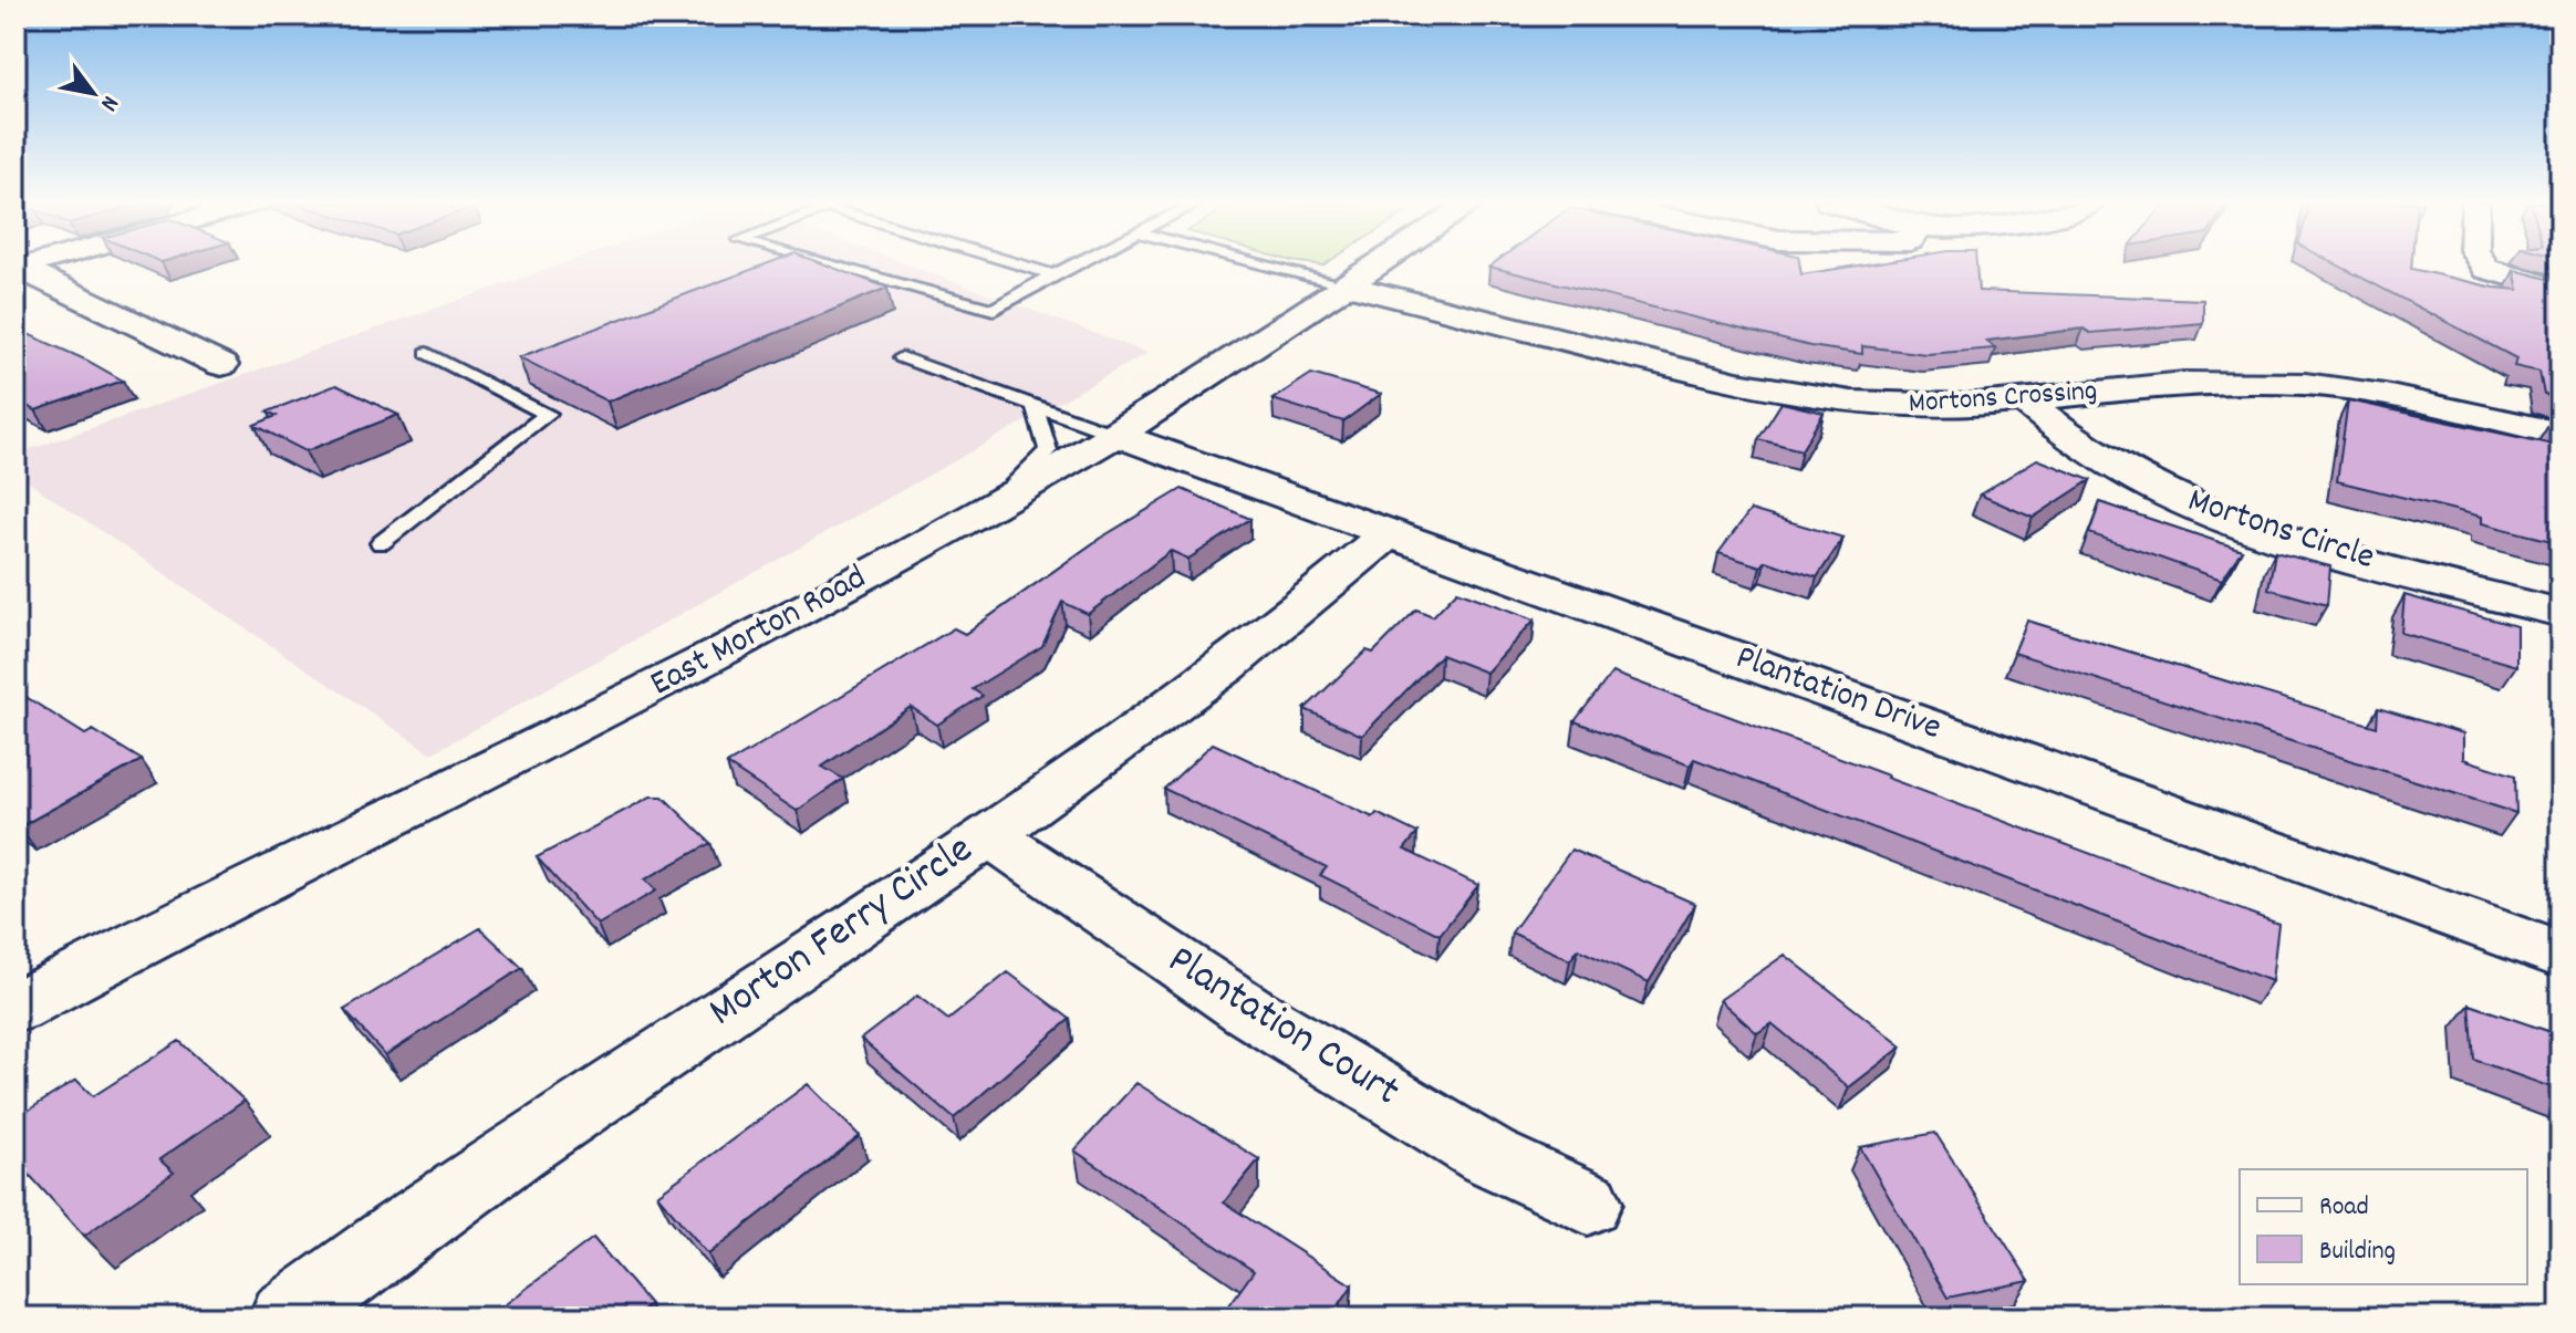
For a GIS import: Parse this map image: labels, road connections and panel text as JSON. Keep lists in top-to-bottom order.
{
  "streets": {
    "street": [
      "Mortons Crossing",
      "Mortons Circle",
      "East Morton Road",
      "Plantation Drive",
      "Morton Ferry Circle",
      "Plantation Court"
    ]
  },
  "crossings": [
    ["Mortons Crossing", "Mortons Circle"],
    ["Mortons Crossing", "East Morton Road"],
    ["East Morton Road", "Plantation Drive"],
    ["Plantation Drive", "Morton Ferry Circle"],
    ["Morton Ferry Circle", "Plantation Court"]
  ],
  "legend": ["Road", "Building"],
  "north": "bottom right"
}
